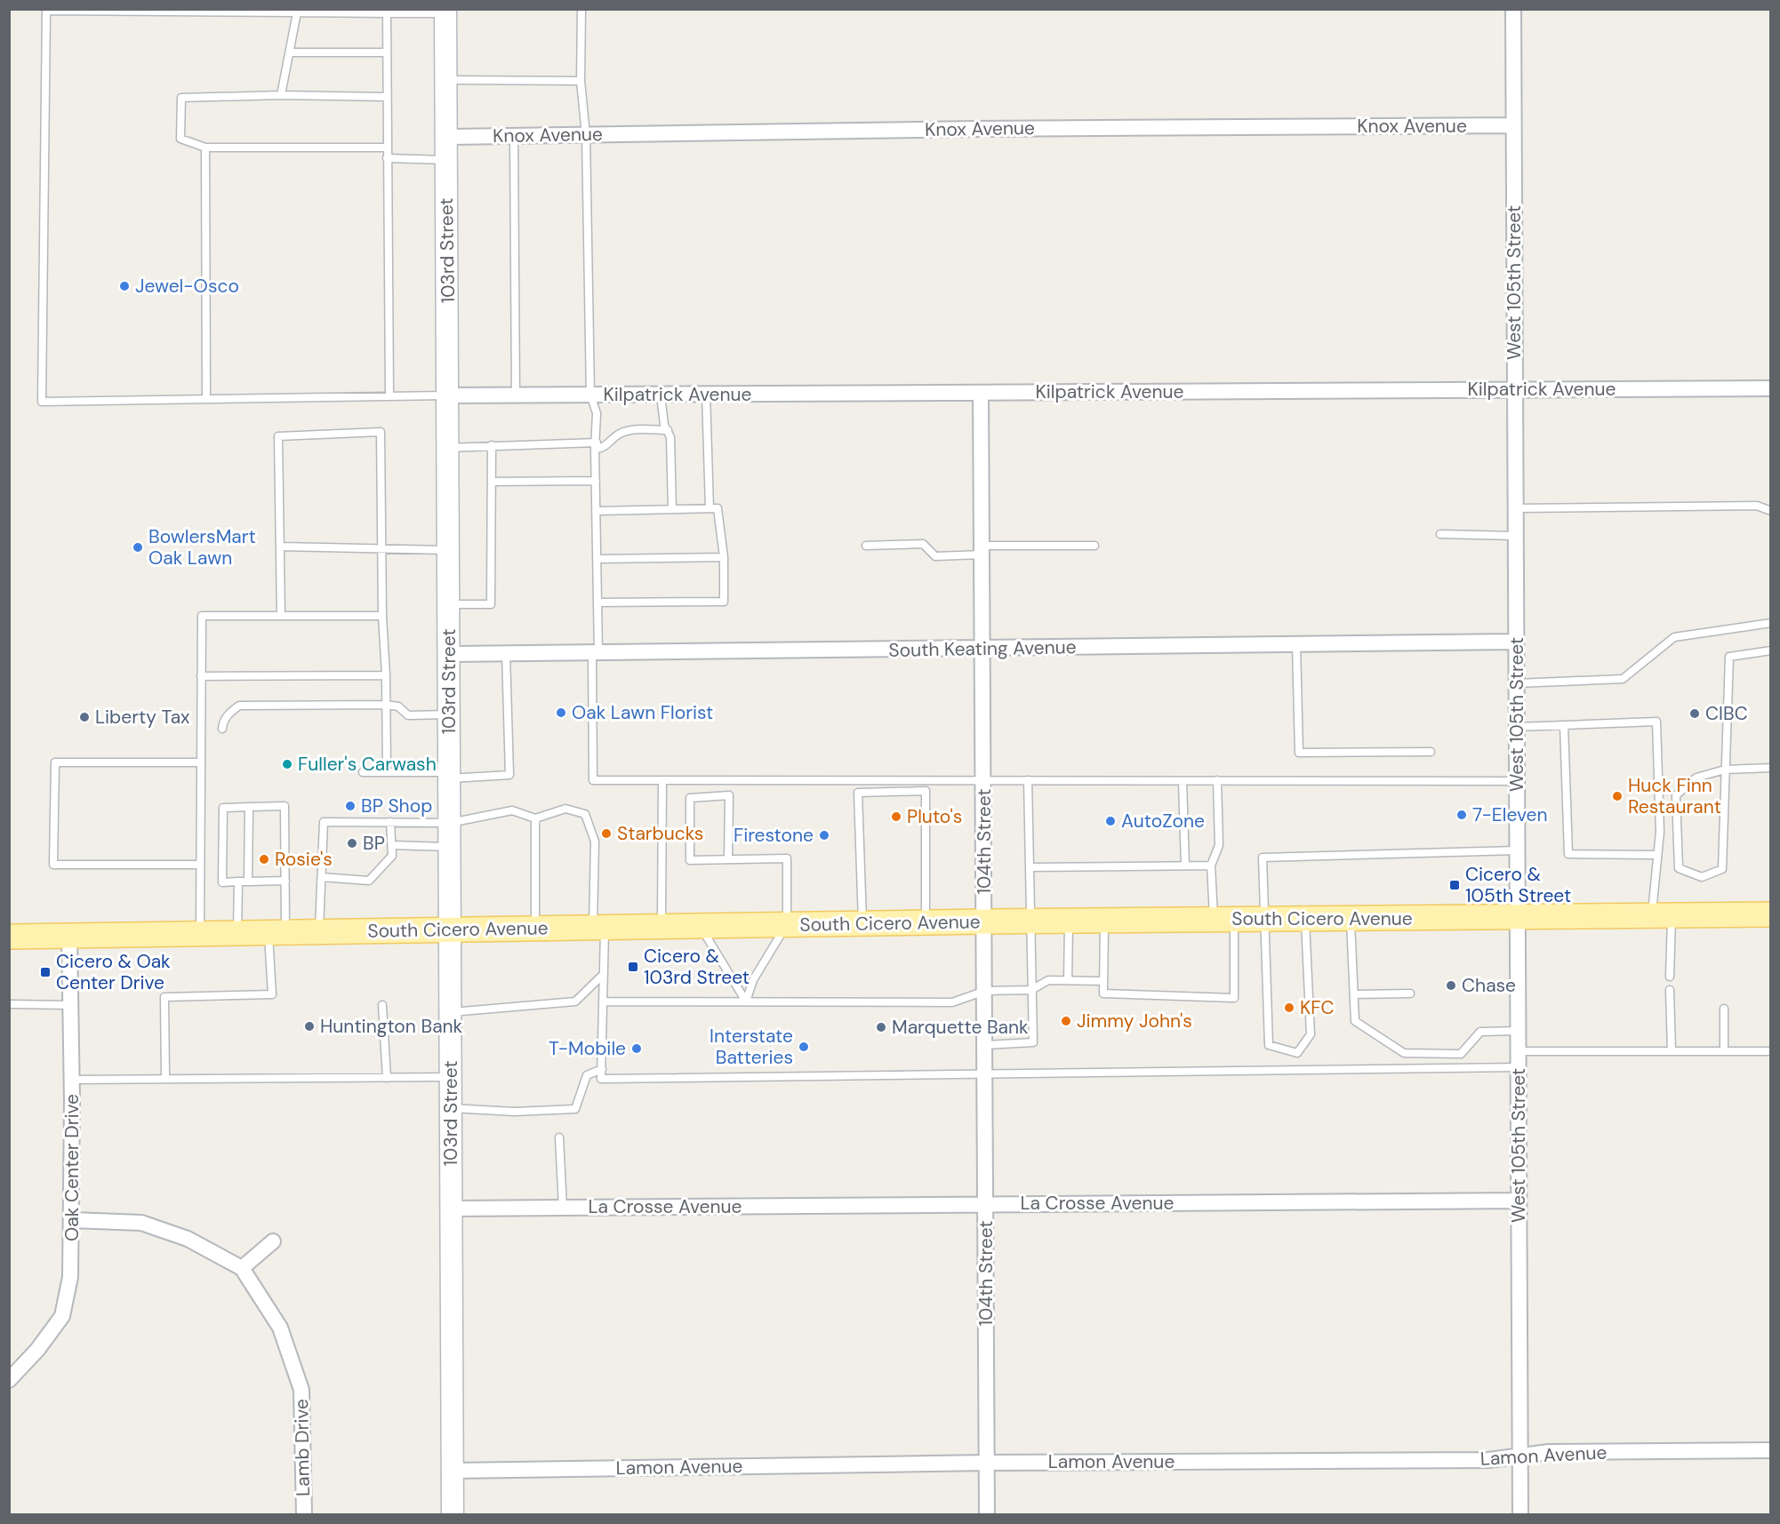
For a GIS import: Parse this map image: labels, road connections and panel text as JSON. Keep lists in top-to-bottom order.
{
  "streets": {
    "main road": ["103rd Street", "South Cicero Avenue"],
    "street": [
      "Knox Avenue",
      "West 105th Street",
      "Kilpatrick Avenue",
      "South Keating Avenue",
      "104th Street",
      "Oak Center Drive",
      "La Crosse Avenue",
      "Lamb Drive",
      "Lamon Avenue"
    ]
  },
  "crossings": [
    ["Knox Avenue", "103rd Street"],
    ["Knox Avenue", "West 105th Street"],
    ["103rd Street", "Kilpatrick Avenue"],
    ["103rd Street", "South Keating Avenue"],
    ["103rd Street", "South Cicero Avenue"],
    ["103rd Street", "La Crosse Avenue"],
    ["103rd Street", "Lamon Avenue"],
    ["West 105th Street", "Kilpatrick Avenue"],
    ["West 105th Street", "South Keating Avenue"],
    ["West 105th Street", "South Cicero Avenue"],
    ["West 105th Street", "La Crosse Avenue"],
    ["West 105th Street", "Lamon Avenue"],
    ["Kilpatrick Avenue", "104th Street"],
    ["South Keating Avenue", "104th Street"],
    ["104th Street", "South Cicero Avenue"],
    ["104th Street", "La Crosse Avenue"],
    ["104th Street", "Lamon Avenue"],
    ["South Cicero Avenue", "Oak Center Drive"],
    ["Oak Center Drive", "Lamb Drive"]
  ],
  "places": {
    "other": [
      "Jewel-Osco",
      "BowlersMart Oak Lawn",
      "Oak Lawn Florist",
      "CIBC",
      "Liberty Tax",
      "Fuller's Carwash",
      "Huck Finn Restaurant",
      "BP Shop",
      "7-Eleven",
      "Pluto's",
      "AutoZone",
      "Starbucks",
      "Firestone",
      "BP",
      "Rosie's",
      "Chase",
      "KFC",
      "Jimmy John's",
      "Huntington Bank",
      "Marquette Bank",
      "Interstate Batteries",
      "T-Mobile"
    ],
    "transit": ["Cicero & 105th Street", "Cicero & 103rd Street", "Cicero & Oak Center Drive"]
  }
}
